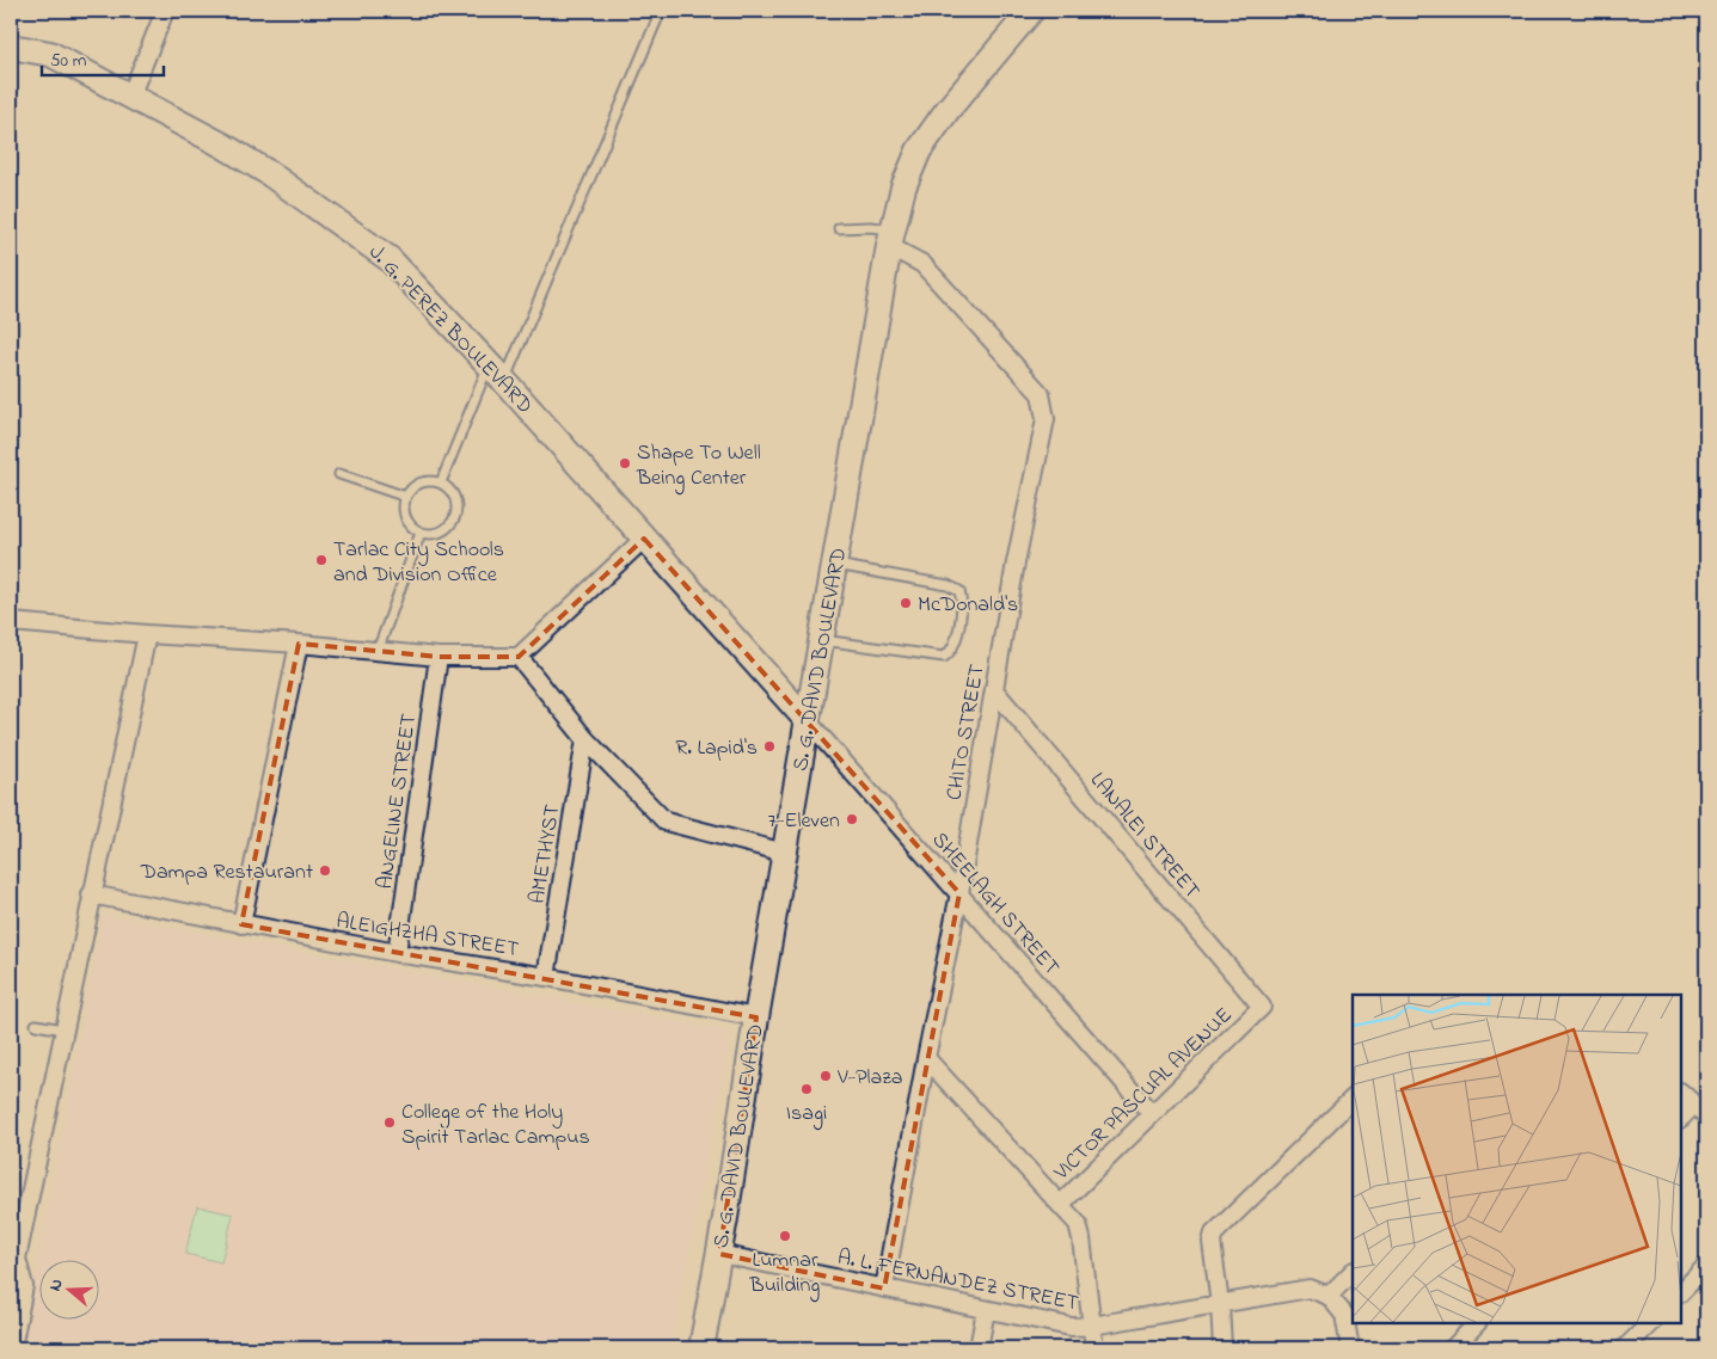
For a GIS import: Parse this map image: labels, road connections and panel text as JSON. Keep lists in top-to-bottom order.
{
  "streets": {
    "street": [
      "J. G. PEREZ BOULEVARD",
      "S. G. DAVID BOULEVARD",
      "CHITO STREET",
      "ANGELINE STREET",
      "LANALEI STREET",
      "AMETHYST",
      "SHEELAGH STREET",
      "ALEIGHZHA STREET",
      "VICTOR PASCUAL AVENUE",
      "A. L. FERNANDEZ STREET"
    ]
  },
  "crossings": [
    ["J. G. PEREZ BOULEVARD", "S. G. DAVID BOULEVARD"],
    ["J. G. PEREZ BOULEVARD", "SHEELAGH STREET"],
    ["S. G. DAVID BOULEVARD", "CHITO STREET"],
    ["S. G. DAVID BOULEVARD", "SHEELAGH STREET"],
    ["S. G. DAVID BOULEVARD", "ALEIGHZHA STREET"],
    ["S. G. DAVID BOULEVARD", "A. L. FERNANDEZ STREET"],
    ["CHITO STREET", "LANALEI STREET"],
    ["CHITO STREET", "SHEELAGH STREET"],
    ["CHITO STREET", "A. L. FERNANDEZ STREET"],
    ["ANGELINE STREET", "ALEIGHZHA STREET"],
    ["LANALEI STREET", "VICTOR PASCUAL AVENUE"],
    ["AMETHYST", "ALEIGHZHA STREET"],
    ["SHEELAGH STREET", "VICTOR PASCUAL AVENUE"],
    ["VICTOR PASCUAL AVENUE", "A. L. FERNANDEZ STREET"]
  ],
  "places": [
    "Shape To Well Being Center",
    "Tarlac City Schools and Division Office",
    "McDonald's",
    "R. Lapid's",
    "7-Eleven",
    "Dampa Restaurant",
    "V-Plaza",
    "Isagi",
    "College of the Holy Spirit Tarlac Campus",
    "Lumnar Building"
  ],
  "scale_bar": "50 m",
  "north": "left"
}
